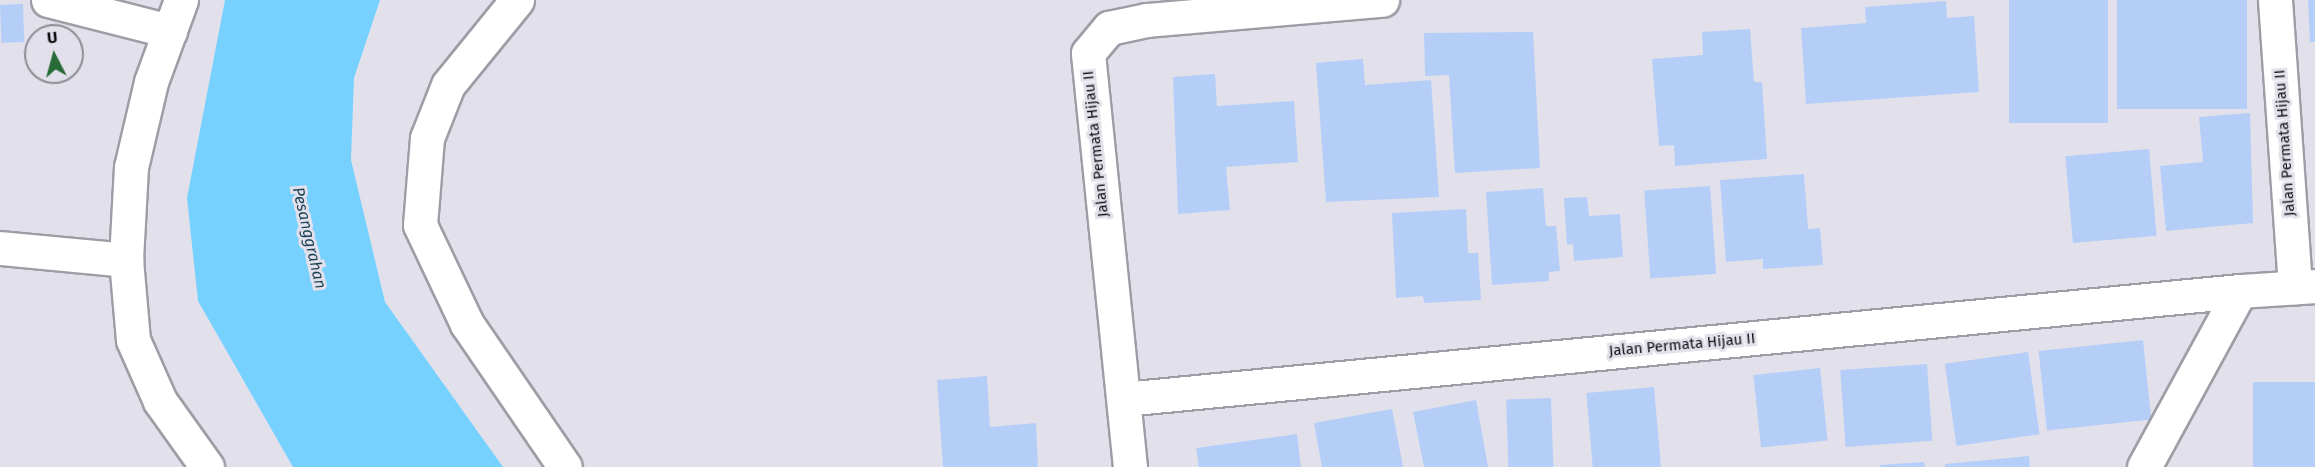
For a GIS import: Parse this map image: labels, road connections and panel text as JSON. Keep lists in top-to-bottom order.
{
  "streets": {
    "street": ["Jalan Permata Hijau II"]
  },
  "water": ["Pesanggrahan"],
  "north": "top"
}
